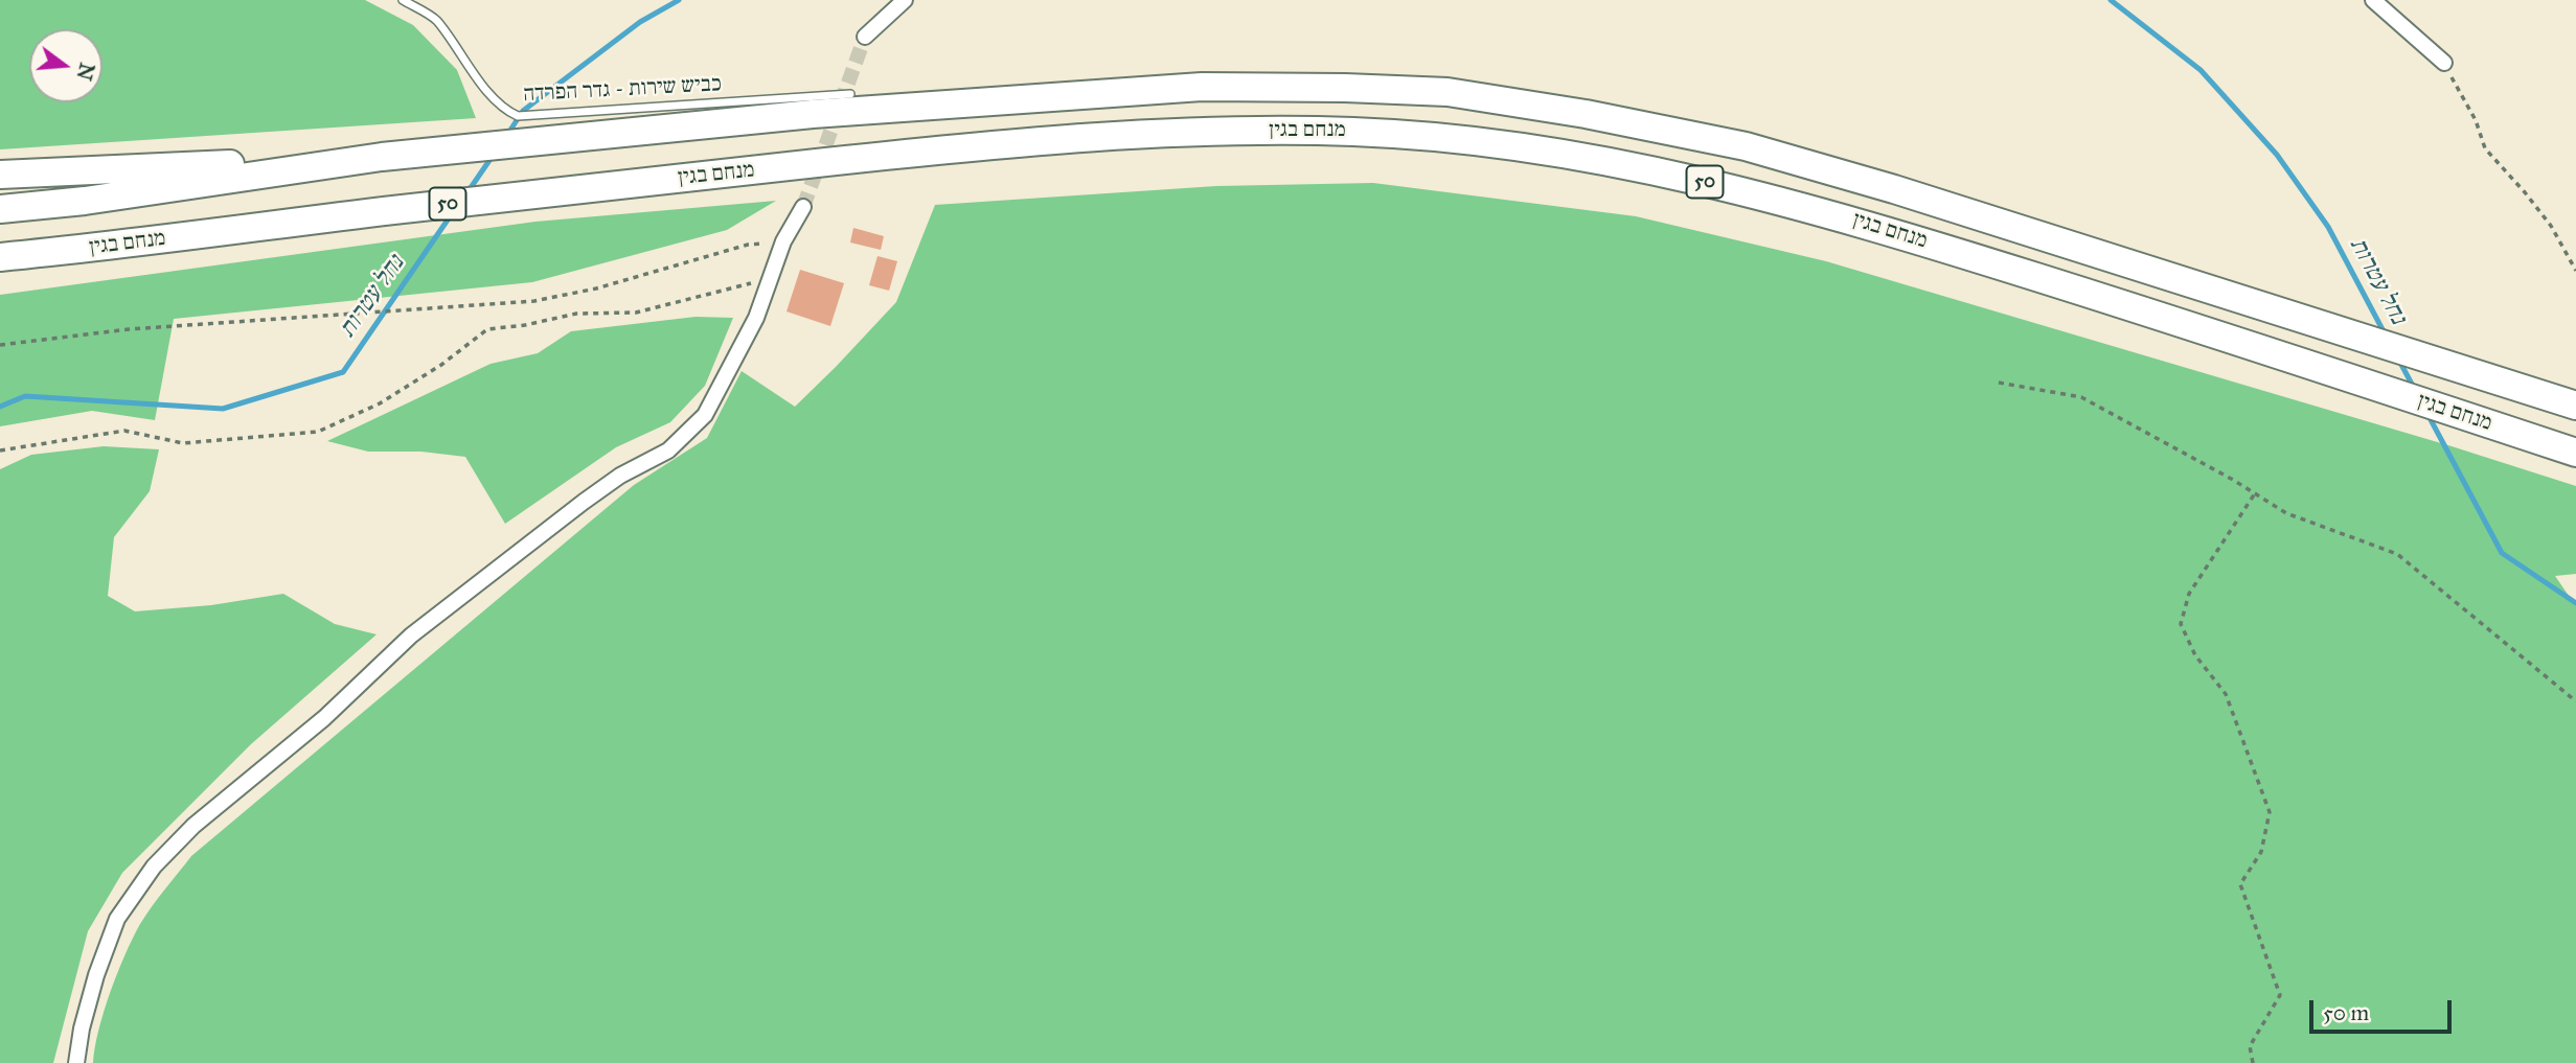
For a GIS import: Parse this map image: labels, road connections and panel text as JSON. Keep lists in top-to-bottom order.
{
  "streets": {
    "highway": ["מנחם בגין", "50"],
    "lane": ["כביש שירות - גדר הפרדה"]
  },
  "water": ["נחל עטרות"],
  "scale_bar": "50 m",
  "north": "right"
}
